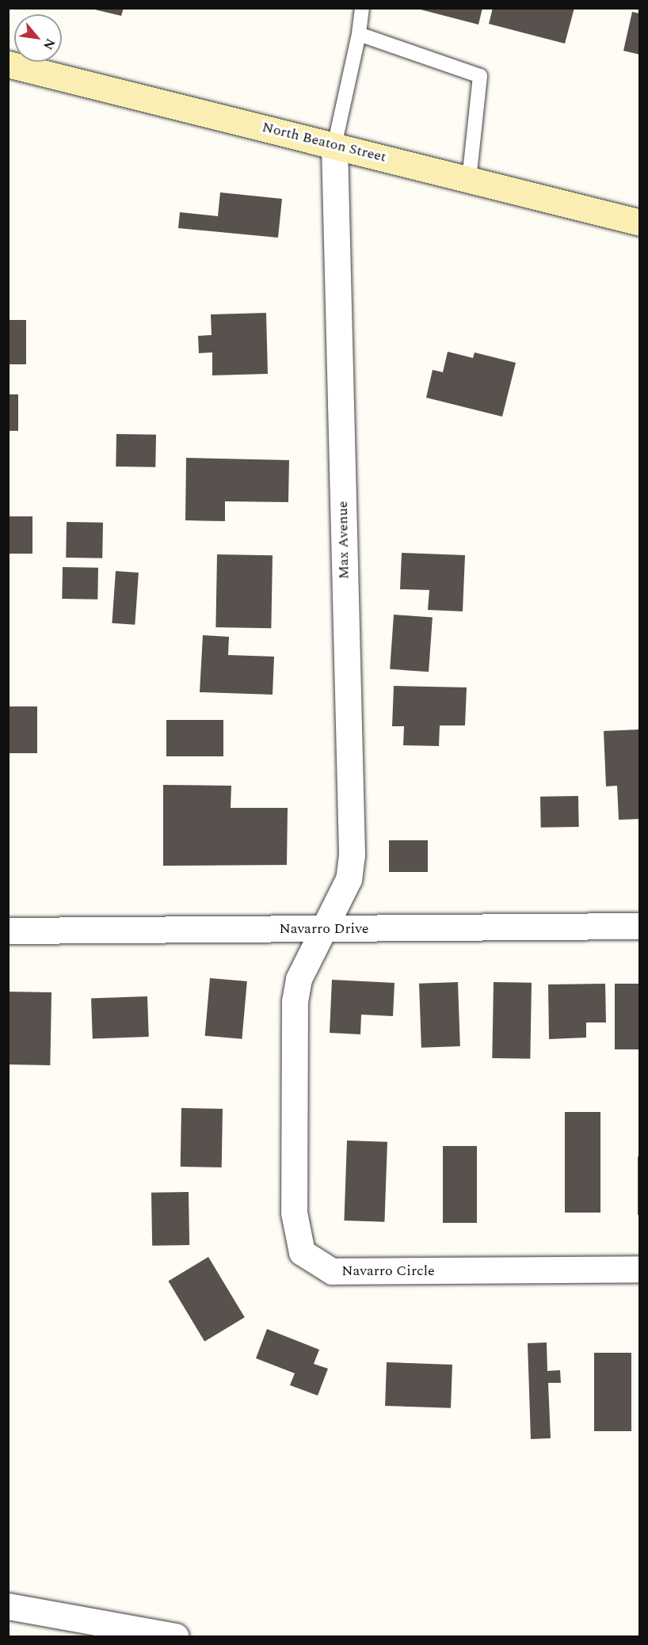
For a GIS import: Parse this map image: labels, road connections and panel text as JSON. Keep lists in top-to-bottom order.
{
  "streets": {
    "main road": ["North Beaton Street"],
    "street": ["Max Avenue", "Navarro Drive", "Navarro Circle"]
  },
  "crossings": [
    ["North Beaton Street", "Max Avenue"],
    ["Max Avenue", "Navarro Drive"],
    ["Max Avenue", "Navarro Circle"],
    ["Navarro Drive", "Navarro Circle"]
  ],
  "north": "bottom right"
}
